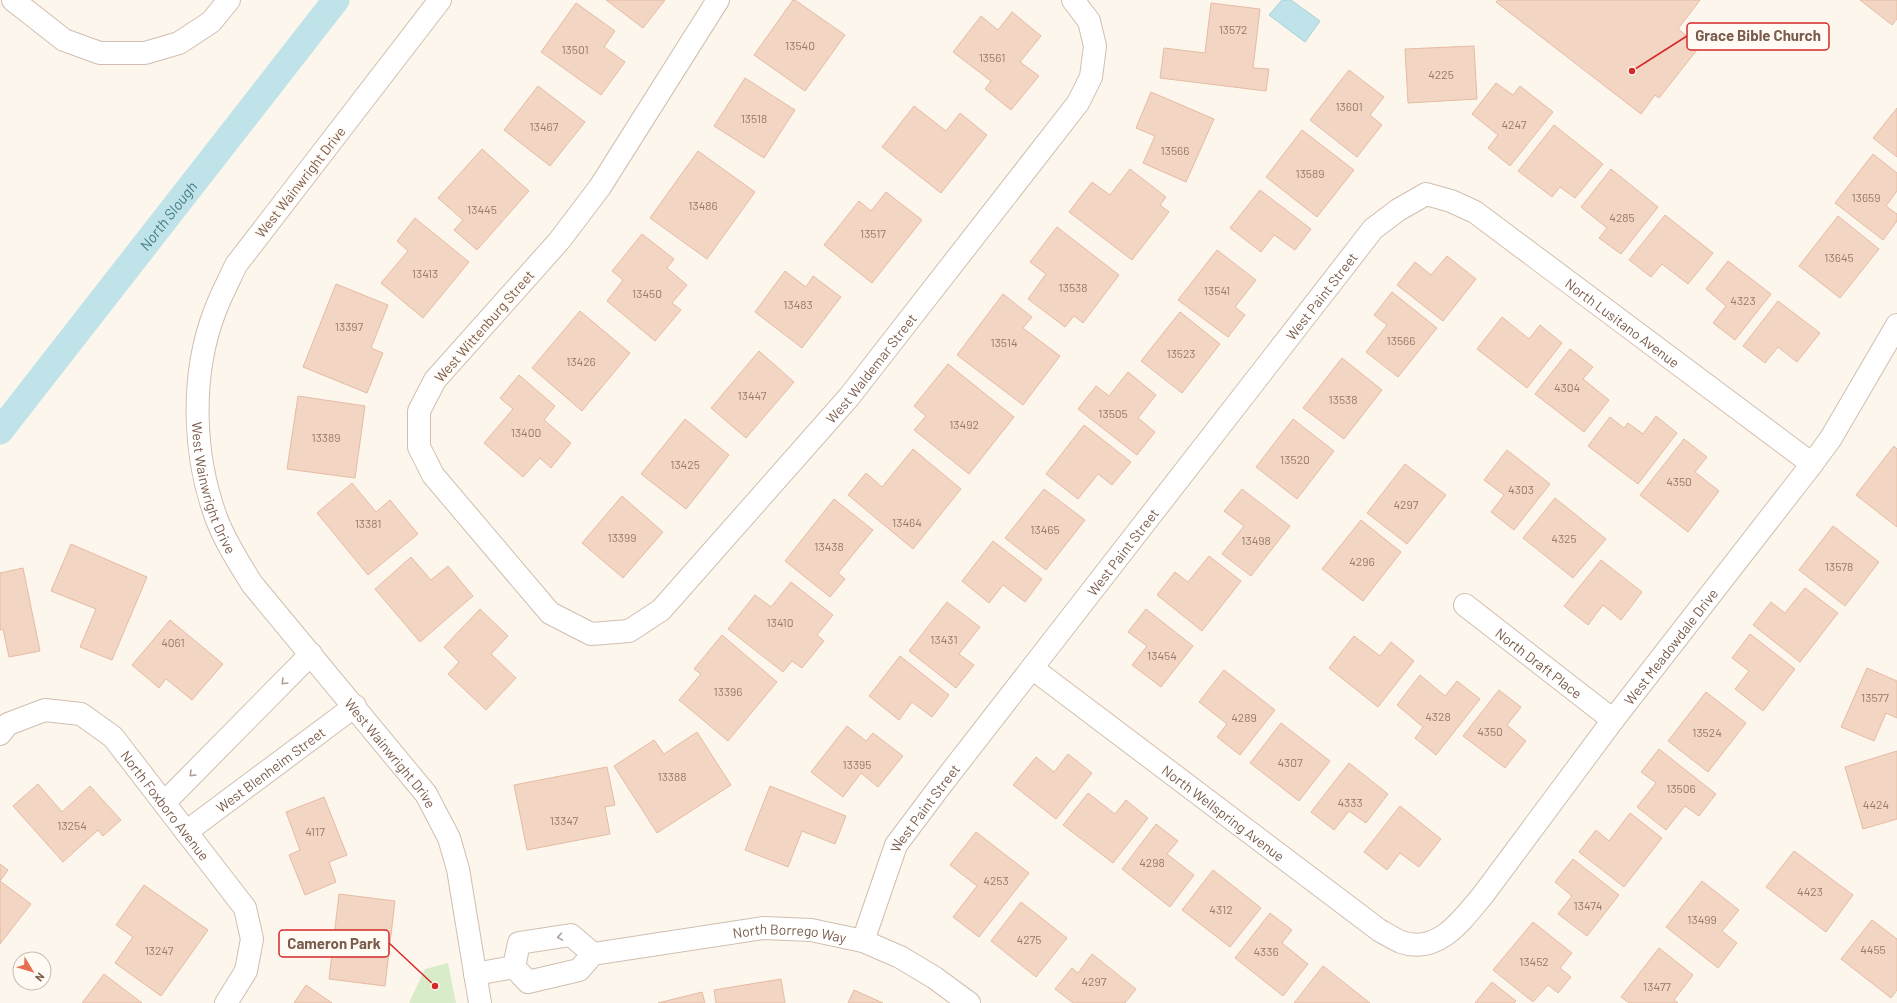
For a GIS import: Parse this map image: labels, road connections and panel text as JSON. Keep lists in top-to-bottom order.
{
  "streets": {
    "street": [
      "West Wainwright Drive",
      "West Paint Street",
      "North Lusitano Avenue",
      "West Wittenburg Street",
      "West Waldemar Street",
      "West Meadowdale Drive",
      "North Draft Place",
      "West Blenheim Street",
      "North Foxboro Avenue",
      "North Wellspring Avenue",
      "North Borrego Way"
    ]
  },
  "crossings": [
    ["West Wainwright Drive", "West Blenheim Street"],
    ["West Paint Street", "North Lusitano Avenue"],
    ["West Paint Street", "North Wellspring Avenue"],
    ["West Paint Street", "North Borrego Way"],
    ["North Lusitano Avenue", "West Meadowdale Drive"],
    ["West Wittenburg Street", "West Waldemar Street"],
    ["West Meadowdale Drive", "North Draft Place"],
    ["West Meadowdale Drive", "North Wellspring Avenue"],
    ["West Blenheim Street", "North Foxboro Avenue"]
  ],
  "water": ["North Slough"],
  "places": ["Grace Bible Church", "Cameron Park"],
  "house_numbers": [
    "13572",
    "13540",
    "13501",
    "13561",
    "4225",
    "13601",
    "13518",
    "4247",
    "13467",
    "13566",
    "13589",
    "13659",
    "13486",
    "13445",
    "4285",
    "13517",
    "13645",
    "13413",
    "13538",
    "13541",
    "13450",
    "4323",
    "13483",
    "13397",
    "13566",
    "13514",
    "13523",
    "13426",
    "4304",
    "13447",
    "13538",
    "13505",
    "13492",
    "13400",
    "13389",
    "13520",
    "13425",
    "4350",
    "4303",
    "4297",
    "13464",
    "13381",
    "13465",
    "13399",
    "4325",
    "13498",
    "13438",
    "4296",
    "13578",
    "13410",
    "13431",
    "4061",
    "13454",
    "13396",
    "13577",
    "4328",
    "4289",
    "4350",
    "13524",
    "4307",
    "13395",
    "13388",
    "13506",
    "4333",
    "4424",
    "13347",
    "13254",
    "4117",
    "4298",
    "4253",
    "4423",
    "13474",
    "4312",
    "13499",
    "4275",
    "4455",
    "13247",
    "4336",
    "13452",
    "4297",
    "13477"
  ],
  "north": "bottom right"
}
